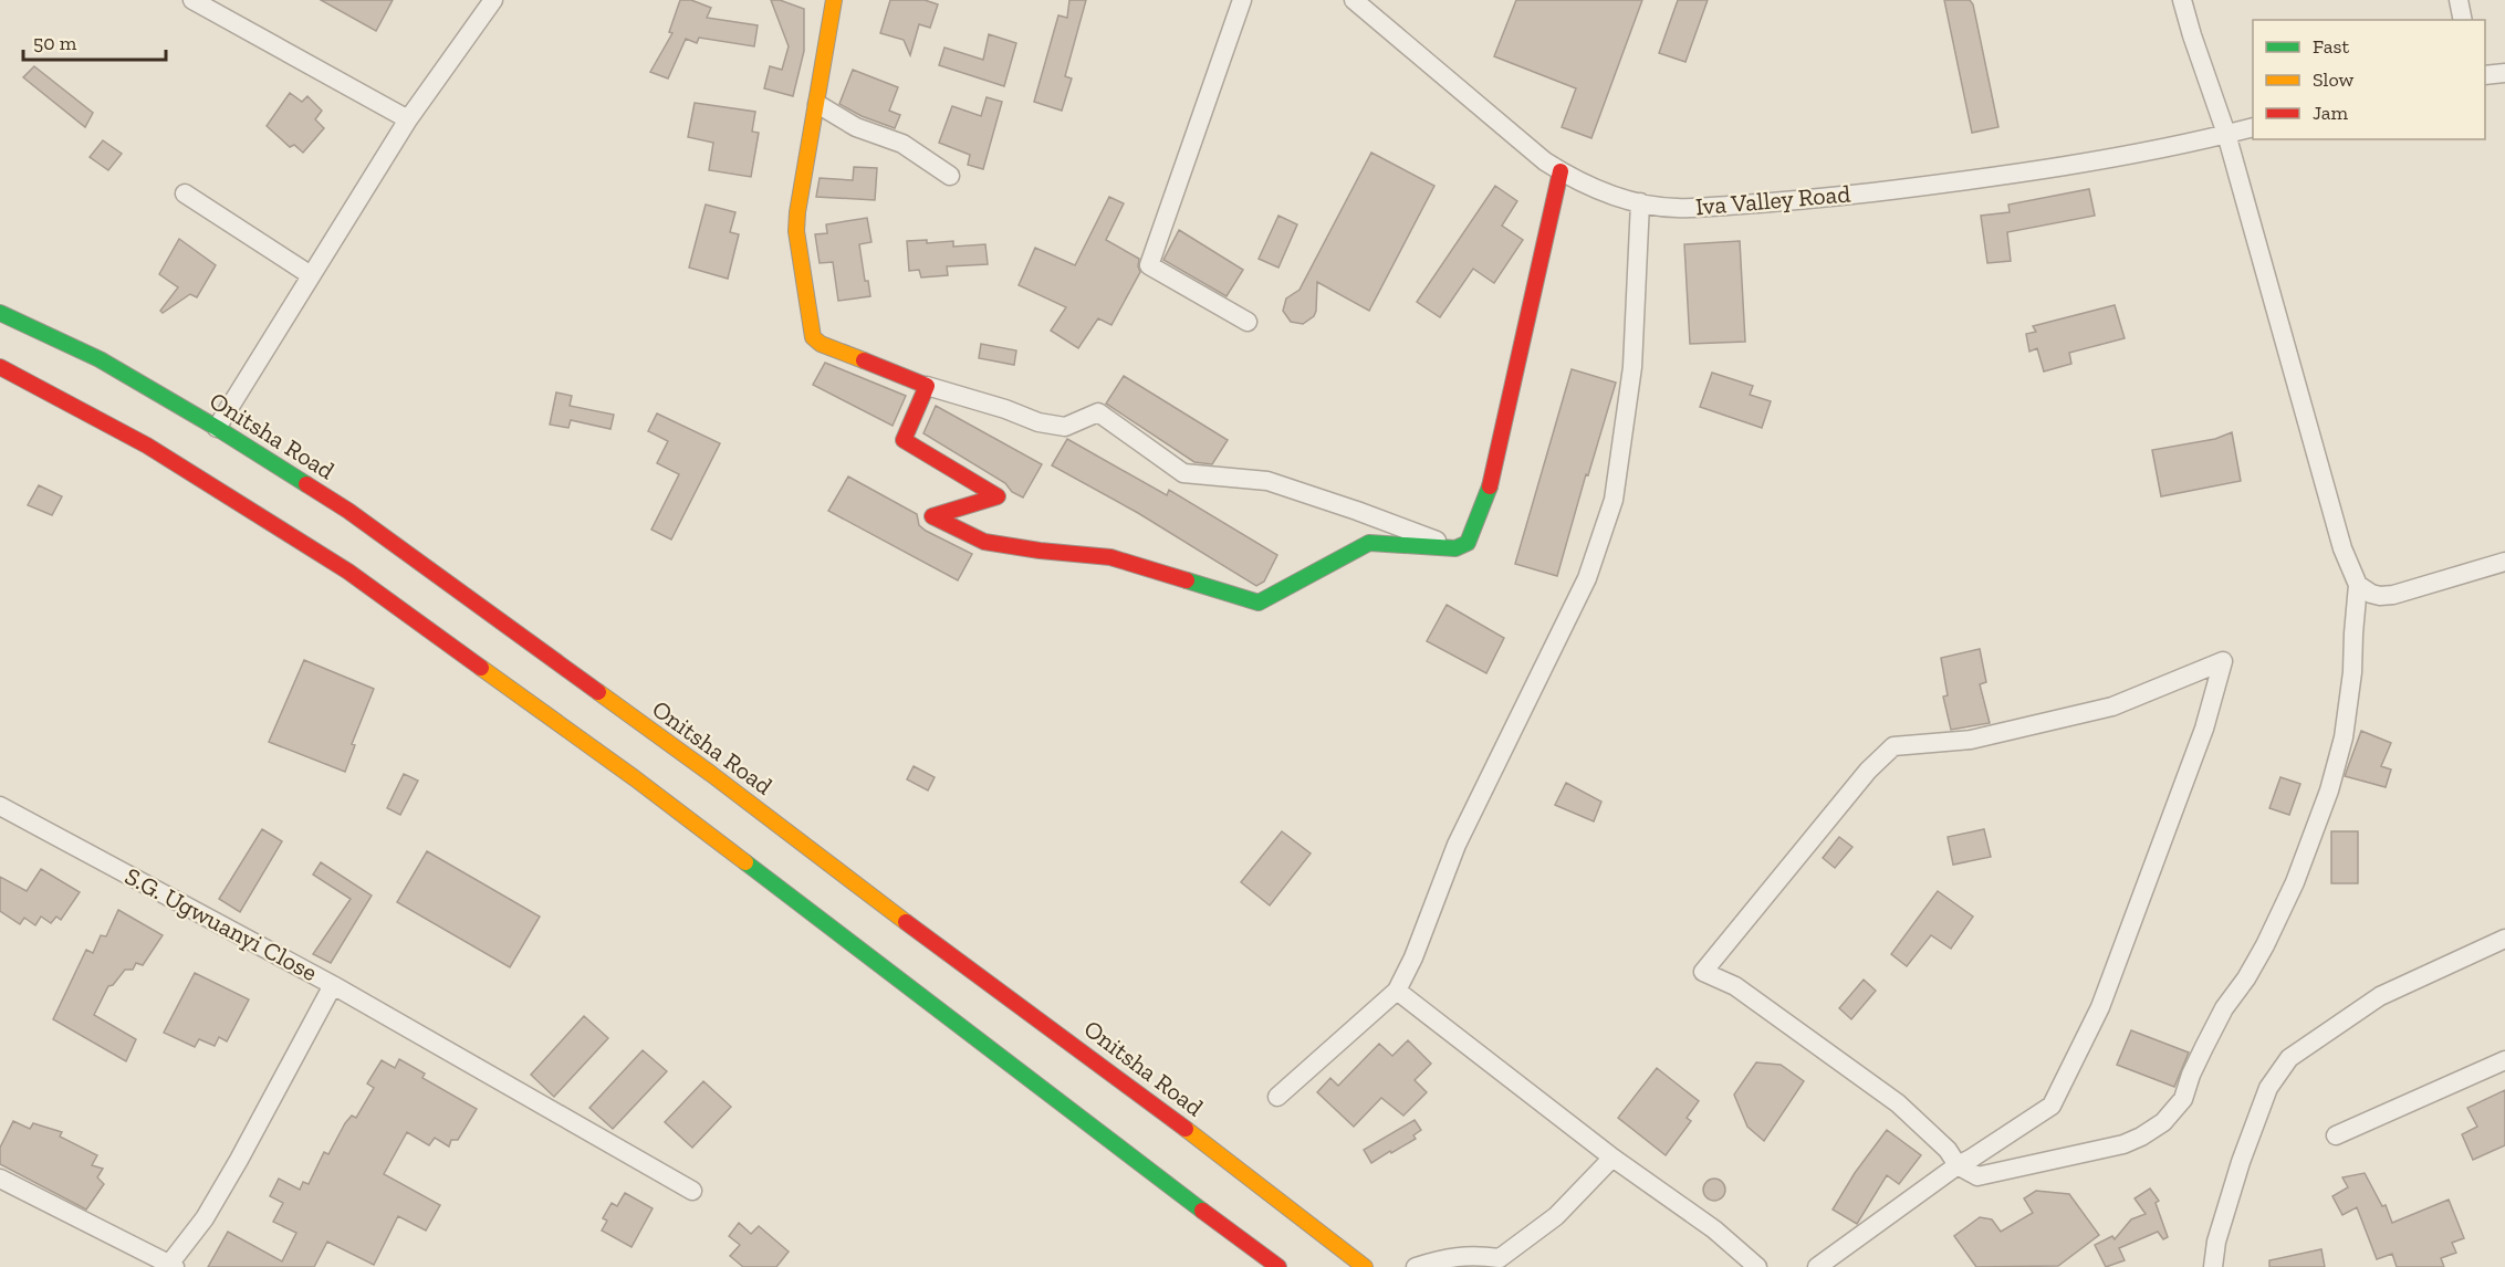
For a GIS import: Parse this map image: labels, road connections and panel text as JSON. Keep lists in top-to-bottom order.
{
  "streets": {
    "main road": ["Onitsha Road"],
    "street": ["Iva Valley Road", "S.G. Ugwuanyi Close"]
  },
  "legend": ["Fast", "Slow", "Jam"],
  "scale_bar": "50 m"
}
